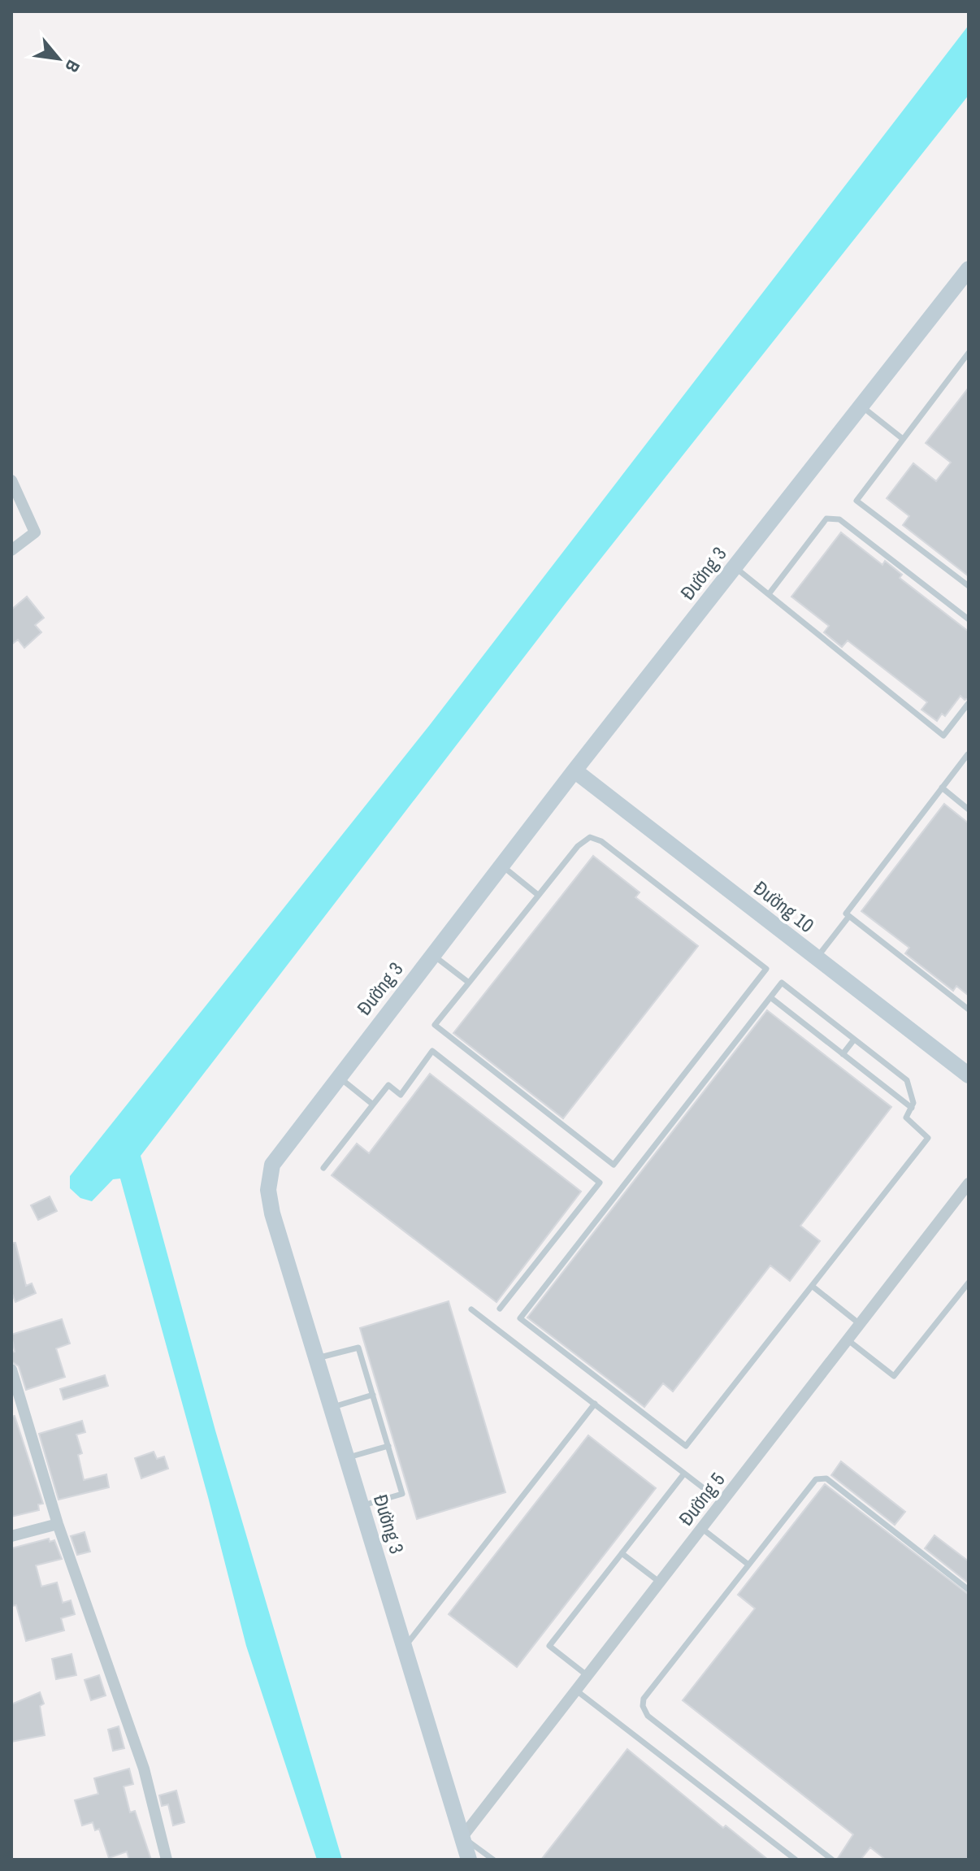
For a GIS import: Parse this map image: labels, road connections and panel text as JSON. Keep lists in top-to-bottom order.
{
  "streets": {
    "street": ["Đường 3", "Đường 10", "Đường 5"]
  },
  "crossings": [
    ["Đường 3", "Đường 10"],
    ["Đường 3", "Đường 5"]
  ],
  "north": "bottom right"
}
